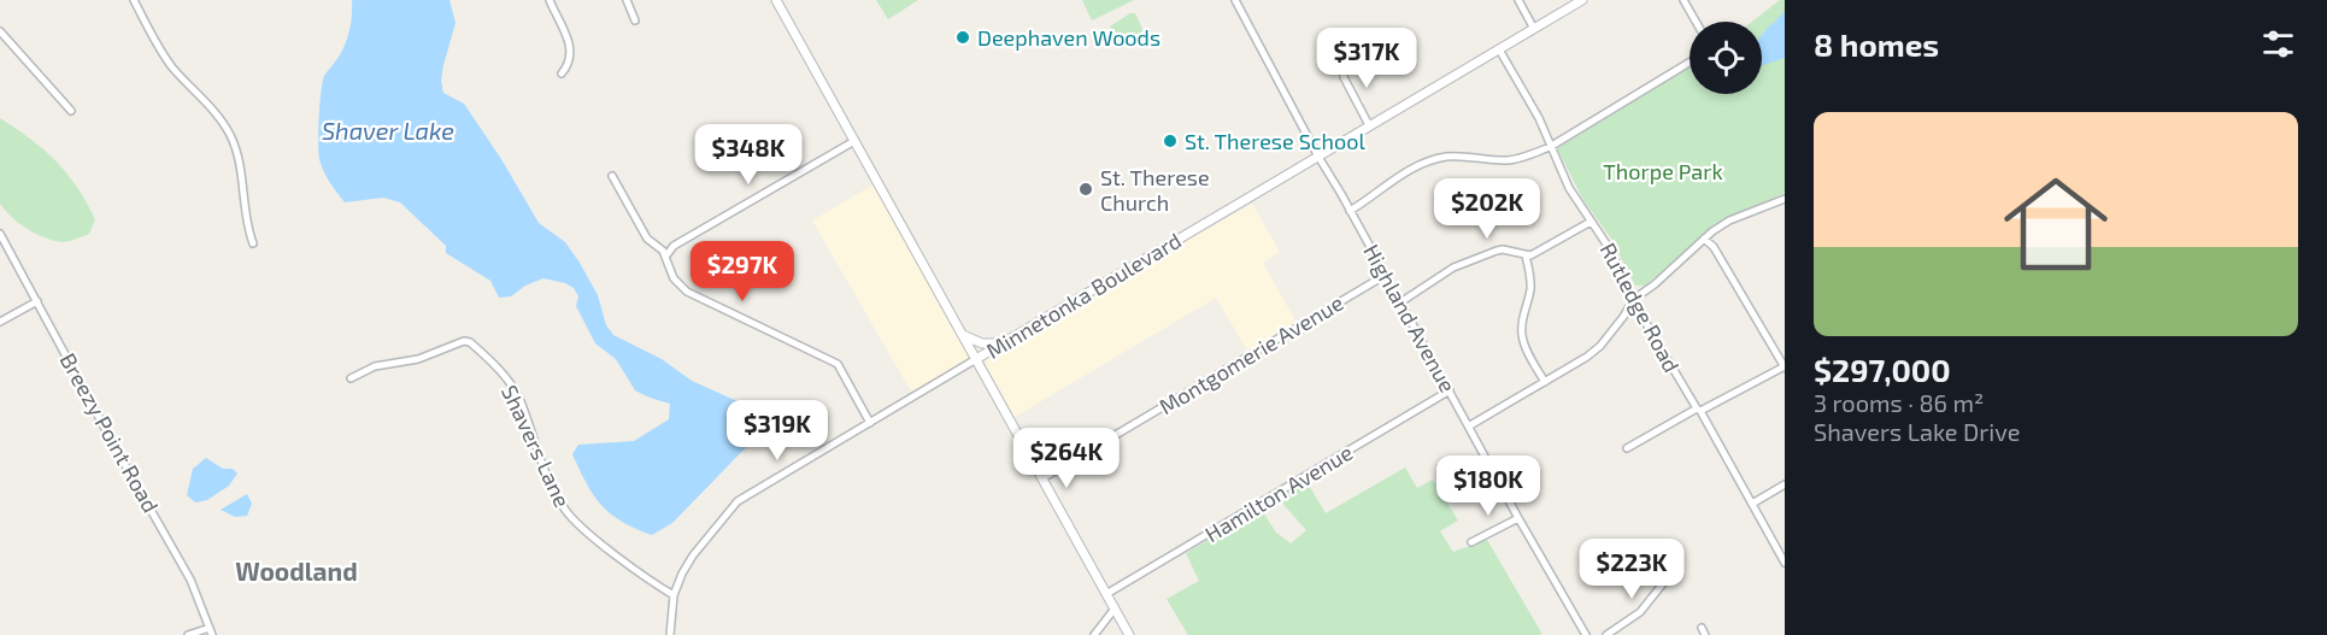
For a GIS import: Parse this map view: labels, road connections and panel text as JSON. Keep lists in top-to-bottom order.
{
  "streets": {
    "street": [
      "Minnetonka Boulevard",
      "Rutledge Road",
      "Highland Avenue",
      "Montgomerie Avenue",
      "Breezy Point Road",
      "Shavers Lane",
      "Hamilton Avenue"
    ]
  },
  "crossings": [
    ["Minnetonka Boulevard", "Rutledge Road"],
    ["Minnetonka Boulevard", "Highland Avenue"],
    ["Highland Avenue", "Montgomerie Avenue"],
    ["Highland Avenue", "Hamilton Avenue"]
  ],
  "districts": ["Woodland"],
  "water": ["Shaver Lake"],
  "parks": ["Thorpe Park"],
  "places": ["Deephaven Woods", "St. Therese School", "St. Therese Church"],
  "page": {
    "heading": "8 homes",
    "price": [
      "$317K",
      "$348K",
      "$202K",
      "$297K",
      "$319K",
      "$264K",
      "$180K",
      "$223K"
    ],
    "list": [
      {
        "name": "$297,000",
        "note": "3 rooms · 86 m² · Shavers Lake Drive"
      }
    ]
  }
}
